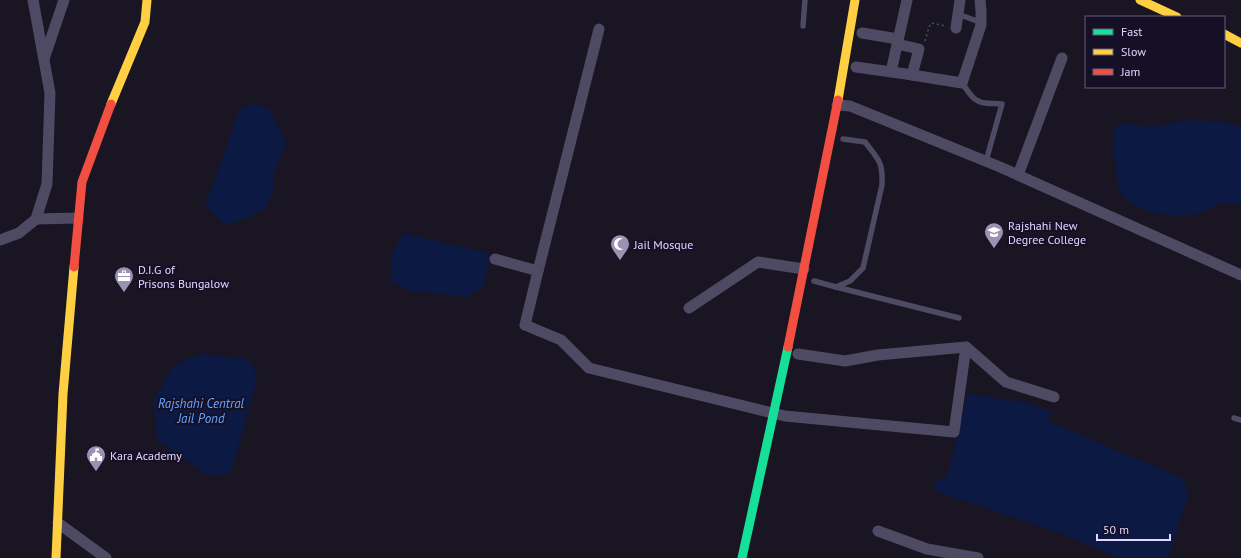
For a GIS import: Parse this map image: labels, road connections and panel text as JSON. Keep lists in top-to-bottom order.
{
  "water": ["Rajshahi Central Jail Pond"],
  "places": {
    "school or university": ["Rajshahi New Degree College"],
    "mosque": ["Jail Mosque"],
    "office": ["D.I.G of Prisons Bungalow"],
    "public building": ["Kara Academy"]
  },
  "legend": ["Fast", "Slow", "Jam"],
  "scale_bar": "50 m"
}
